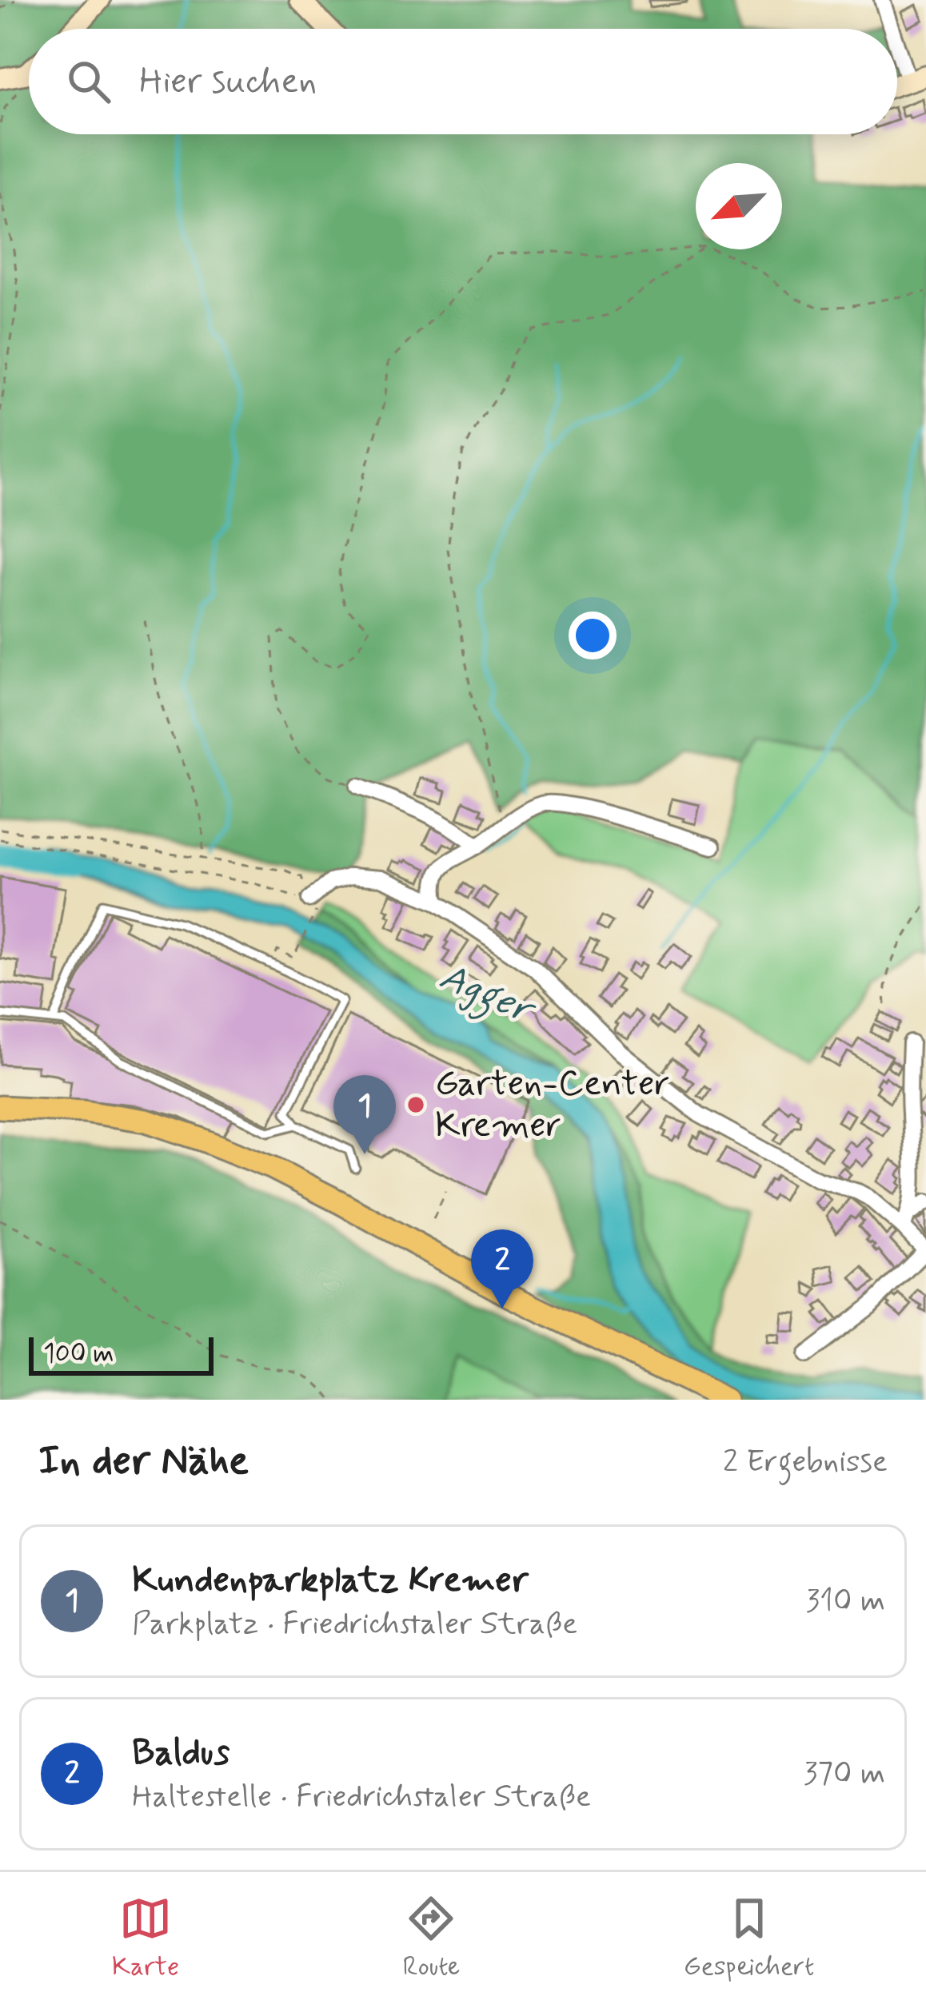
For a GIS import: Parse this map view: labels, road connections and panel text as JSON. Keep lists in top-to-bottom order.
{
  "water": ["Agger"],
  "places": ["Garten-Center Kremer"],
  "scale_bar": "100 m",
  "north": "bottom left",
  "page": {
    "search": "Hier suchen",
    "pins": ["1", "2"],
    "scale": "100 m",
    "heading": ["In der Nähe", "2 Ergebnisse"],
    "list": [
      {
        "mark": "1",
        "name": "Kundenparkplatz Kremer",
        "note": "Parkplatz · Friedrichstaler Straße",
        "value": "310 m"
      },
      {
        "mark": "2",
        "name": "Baldus",
        "note": "Haltestelle · Friedrichstaler Straße",
        "value": "370 m"
      }
    ],
    "nav": ["Karte", "Route", "Gespeichert"]
  }
}
